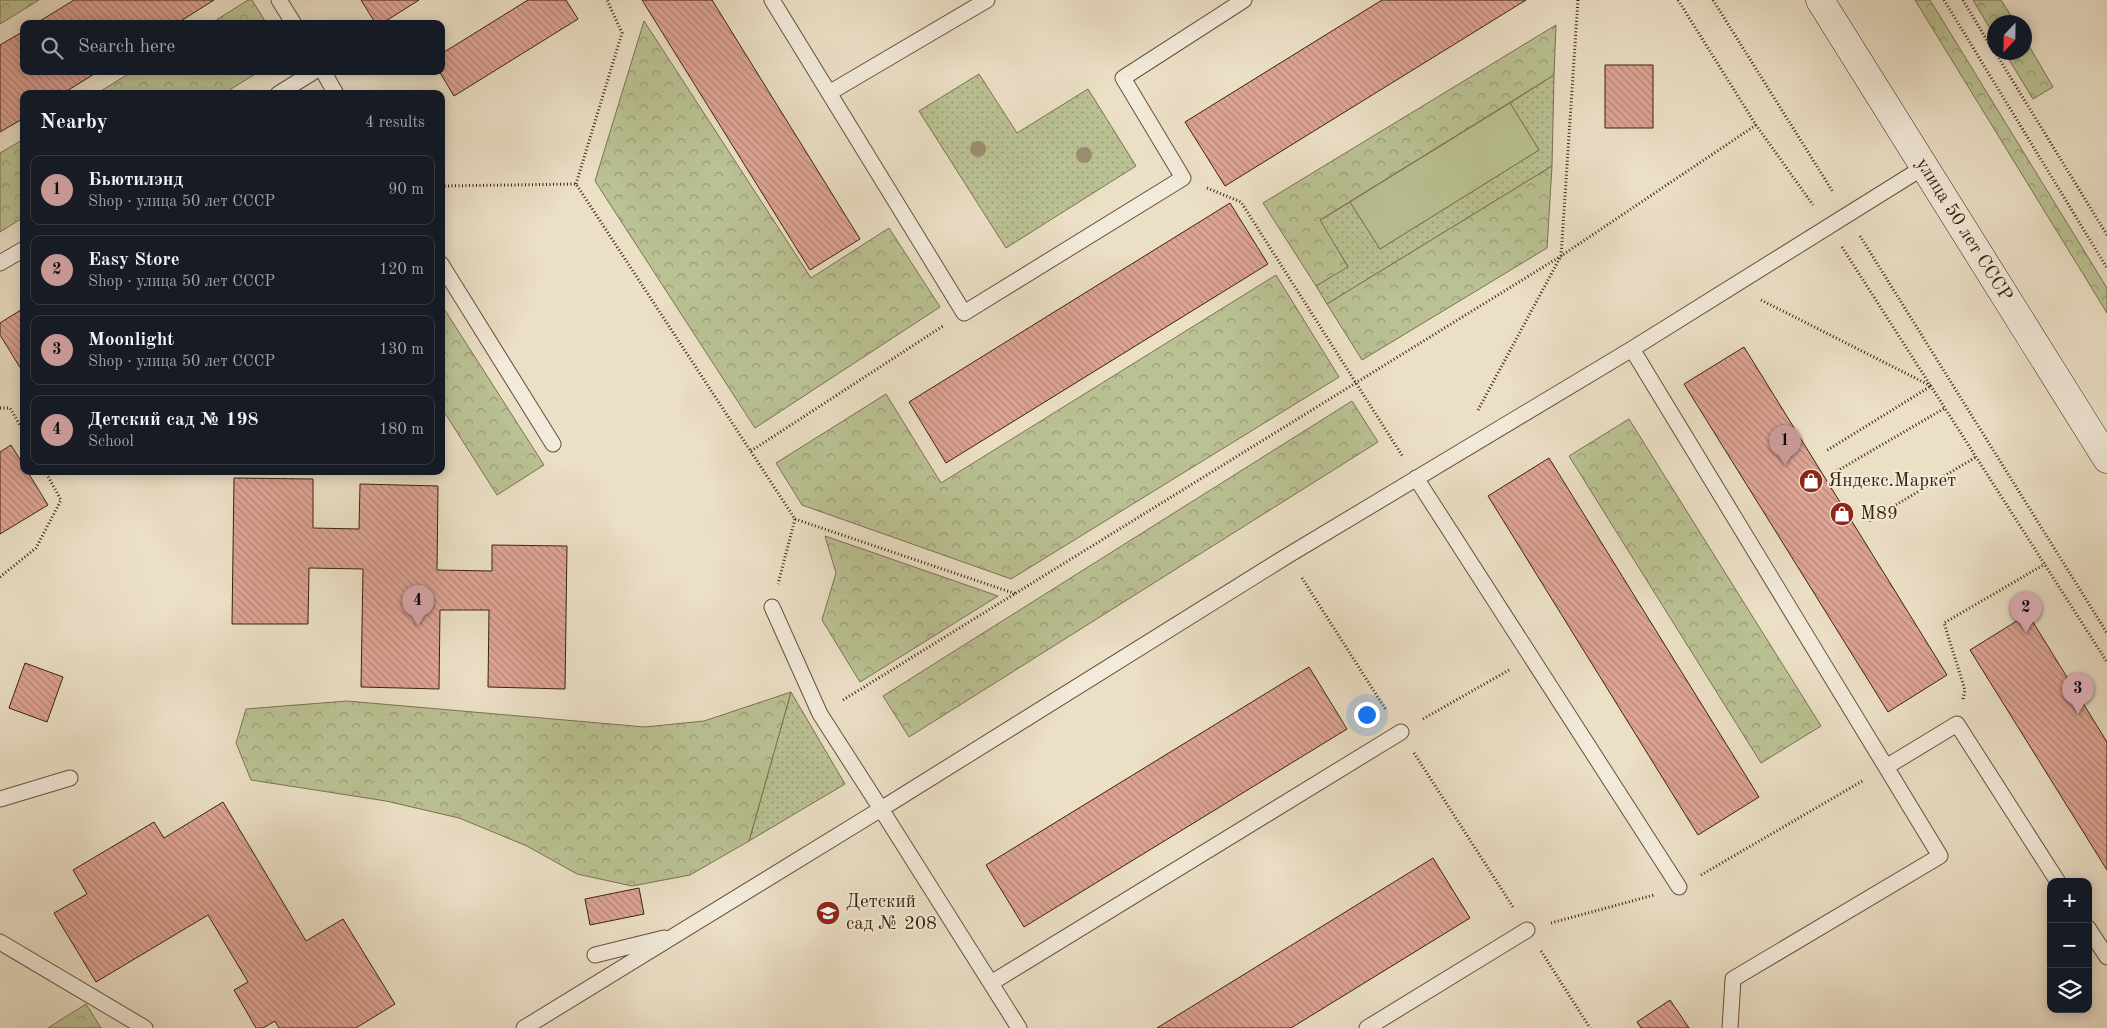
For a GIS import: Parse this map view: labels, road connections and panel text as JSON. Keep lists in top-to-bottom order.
{
  "streets": {
    "main road": ["улица 50 лет СССР"]
  },
  "places": {
    "shop": ["Яндекс.Маркет", "М89"],
    "school or university": ["Детский сад № 208"]
  },
  "north": "bottom",
  "page": {
    "search": "Search here",
    "heading": ["Nearby", "4 results"],
    "list": [
      {
        "mark": "1",
        "name": "Бьютилэнд",
        "note": "Shop · улица 50 лет СССР",
        "value": "90 m"
      },
      {
        "mark": "2",
        "name": "Easy Store",
        "note": "Shop · улица 50 лет СССР",
        "value": "120 m"
      },
      {
        "mark": "3",
        "name": "Moonlight",
        "note": "Shop · улица 50 лет СССР",
        "value": "130 m"
      },
      {
        "mark": "4",
        "name": "Детский сад № 198",
        "note": "School",
        "value": "180 m"
      }
    ],
    "pins": [
      "1",
      "4",
      "2",
      "3"
    ],
    "map_buttons": ["+", "−"]
  }
}
